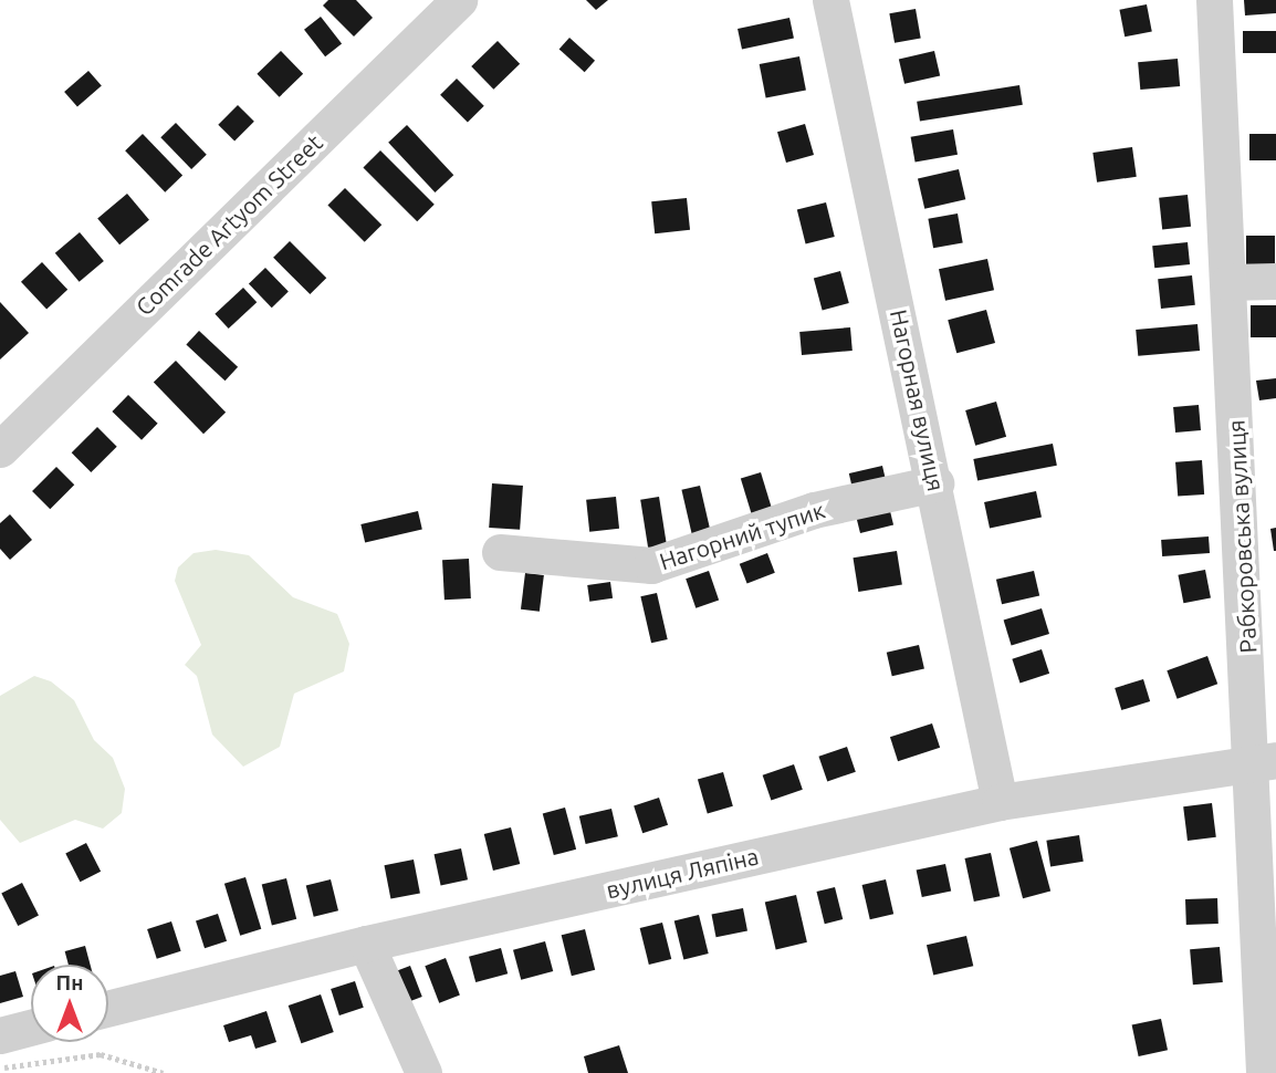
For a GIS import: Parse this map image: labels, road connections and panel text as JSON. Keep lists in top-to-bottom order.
{
  "streets": {
    "street": [
      "Comrade Artyom Street",
      "Нагорная вулиця",
      "Нагорний тупик",
      "Рабкоровська вулиця",
      "вулиця Ляпіна"
    ]
  },
  "crossings": [
    ["Нагорная вулиця", "Нагорний тупик"],
    ["Нагорная вулиця", "вулиця Ляпіна"],
    ["Рабкоровська вулиця", "вулиця Ляпіна"]
  ],
  "north": "top"
}
